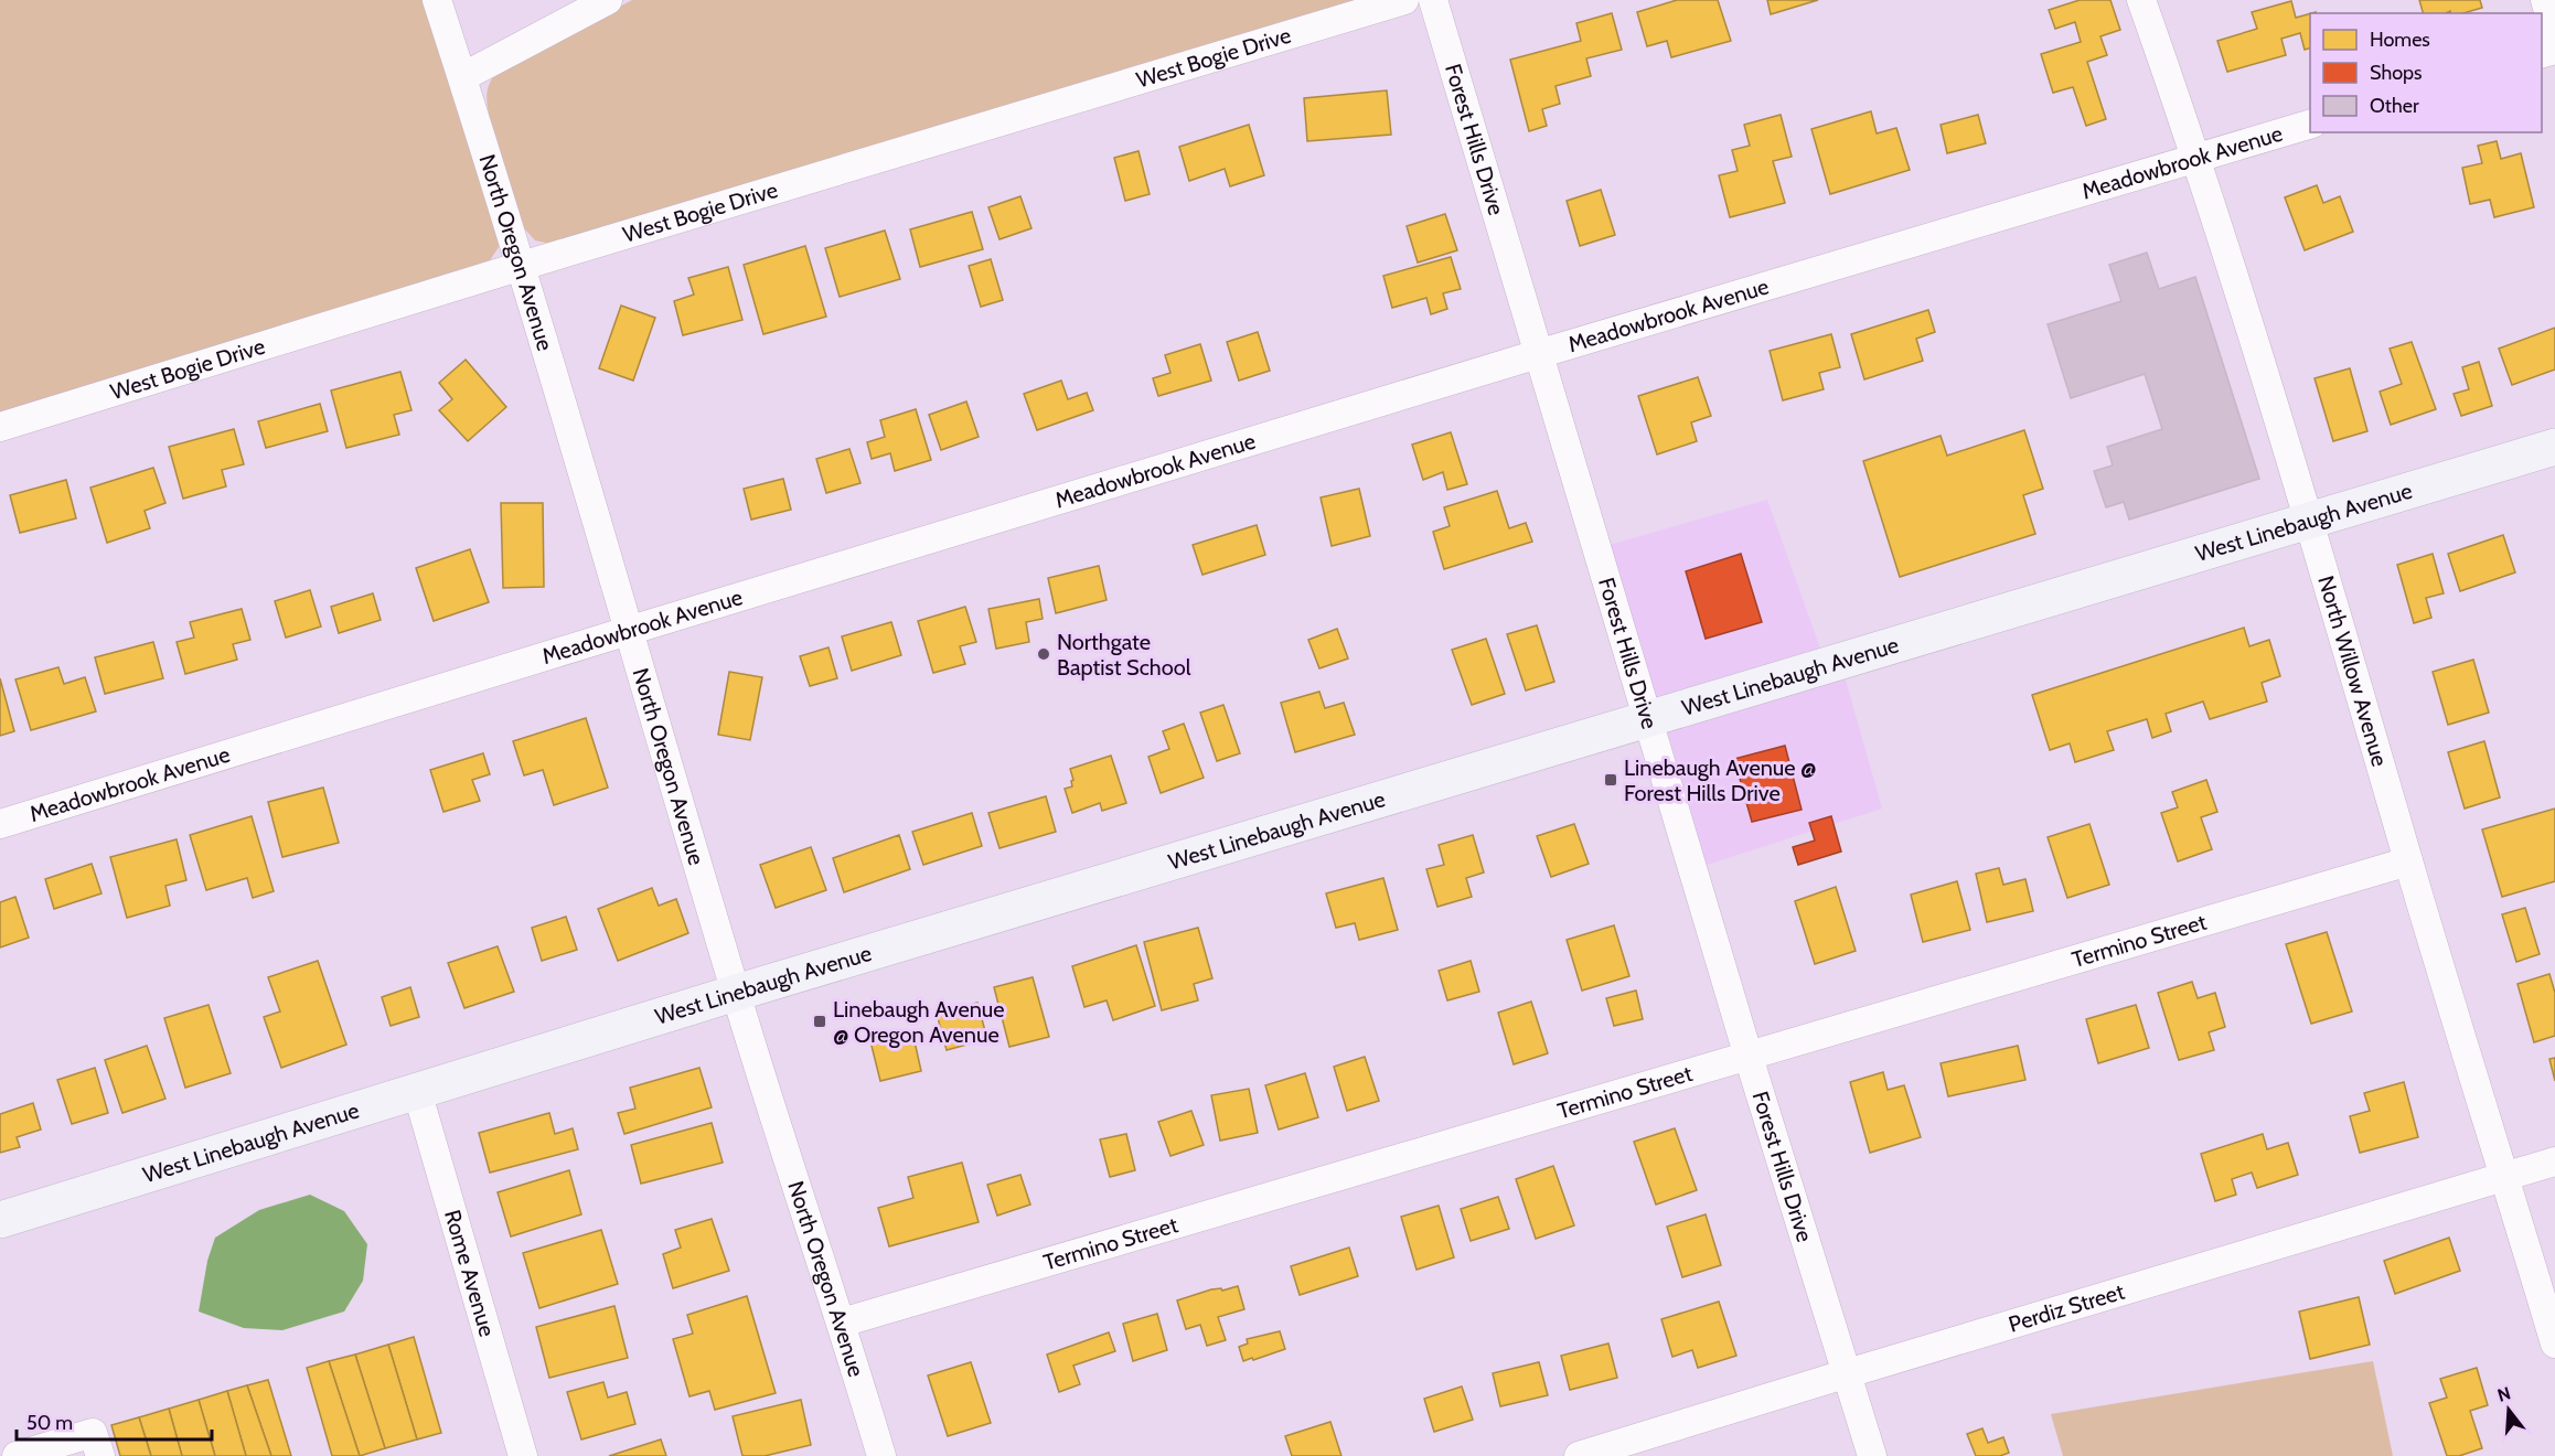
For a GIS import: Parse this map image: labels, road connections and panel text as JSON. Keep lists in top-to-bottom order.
{
  "streets": {
    "street": [
      "West Bogie Drive",
      "Forest Hills Drive",
      "Meadowbrook Avenue",
      "North Oregon Avenue",
      "West Linebaugh Avenue",
      "North Willow Avenue",
      "Termino Street",
      "Rome Avenue",
      "Perdiz Street"
    ]
  },
  "crossings": [
    ["West Bogie Drive", "North Oregon Avenue"],
    ["Forest Hills Drive", "Meadowbrook Avenue"],
    ["Forest Hills Drive", "West Linebaugh Avenue"],
    ["Forest Hills Drive", "Termino Street"],
    ["Forest Hills Drive", "Perdiz Street"],
    ["Meadowbrook Avenue", "North Oregon Avenue"],
    ["Meadowbrook Avenue", "North Willow Avenue"],
    ["North Oregon Avenue", "West Linebaugh Avenue"],
    ["North Oregon Avenue", "Termino Street"],
    ["West Linebaugh Avenue", "North Willow Avenue"],
    ["West Linebaugh Avenue", "Rome Avenue"],
    ["North Willow Avenue", "Termino Street"],
    ["North Willow Avenue", "Perdiz Street"]
  ],
  "places": {
    "other": ["Northgate Baptist School"],
    "transit": ["Linebaugh Avenue @ Forest Hills Drive", "Linebaugh Avenue @ Oregon Avenue"]
  },
  "legend": ["Homes", "Shops", "Other"],
  "scale_bar": "50 m",
  "north": "top"
}
